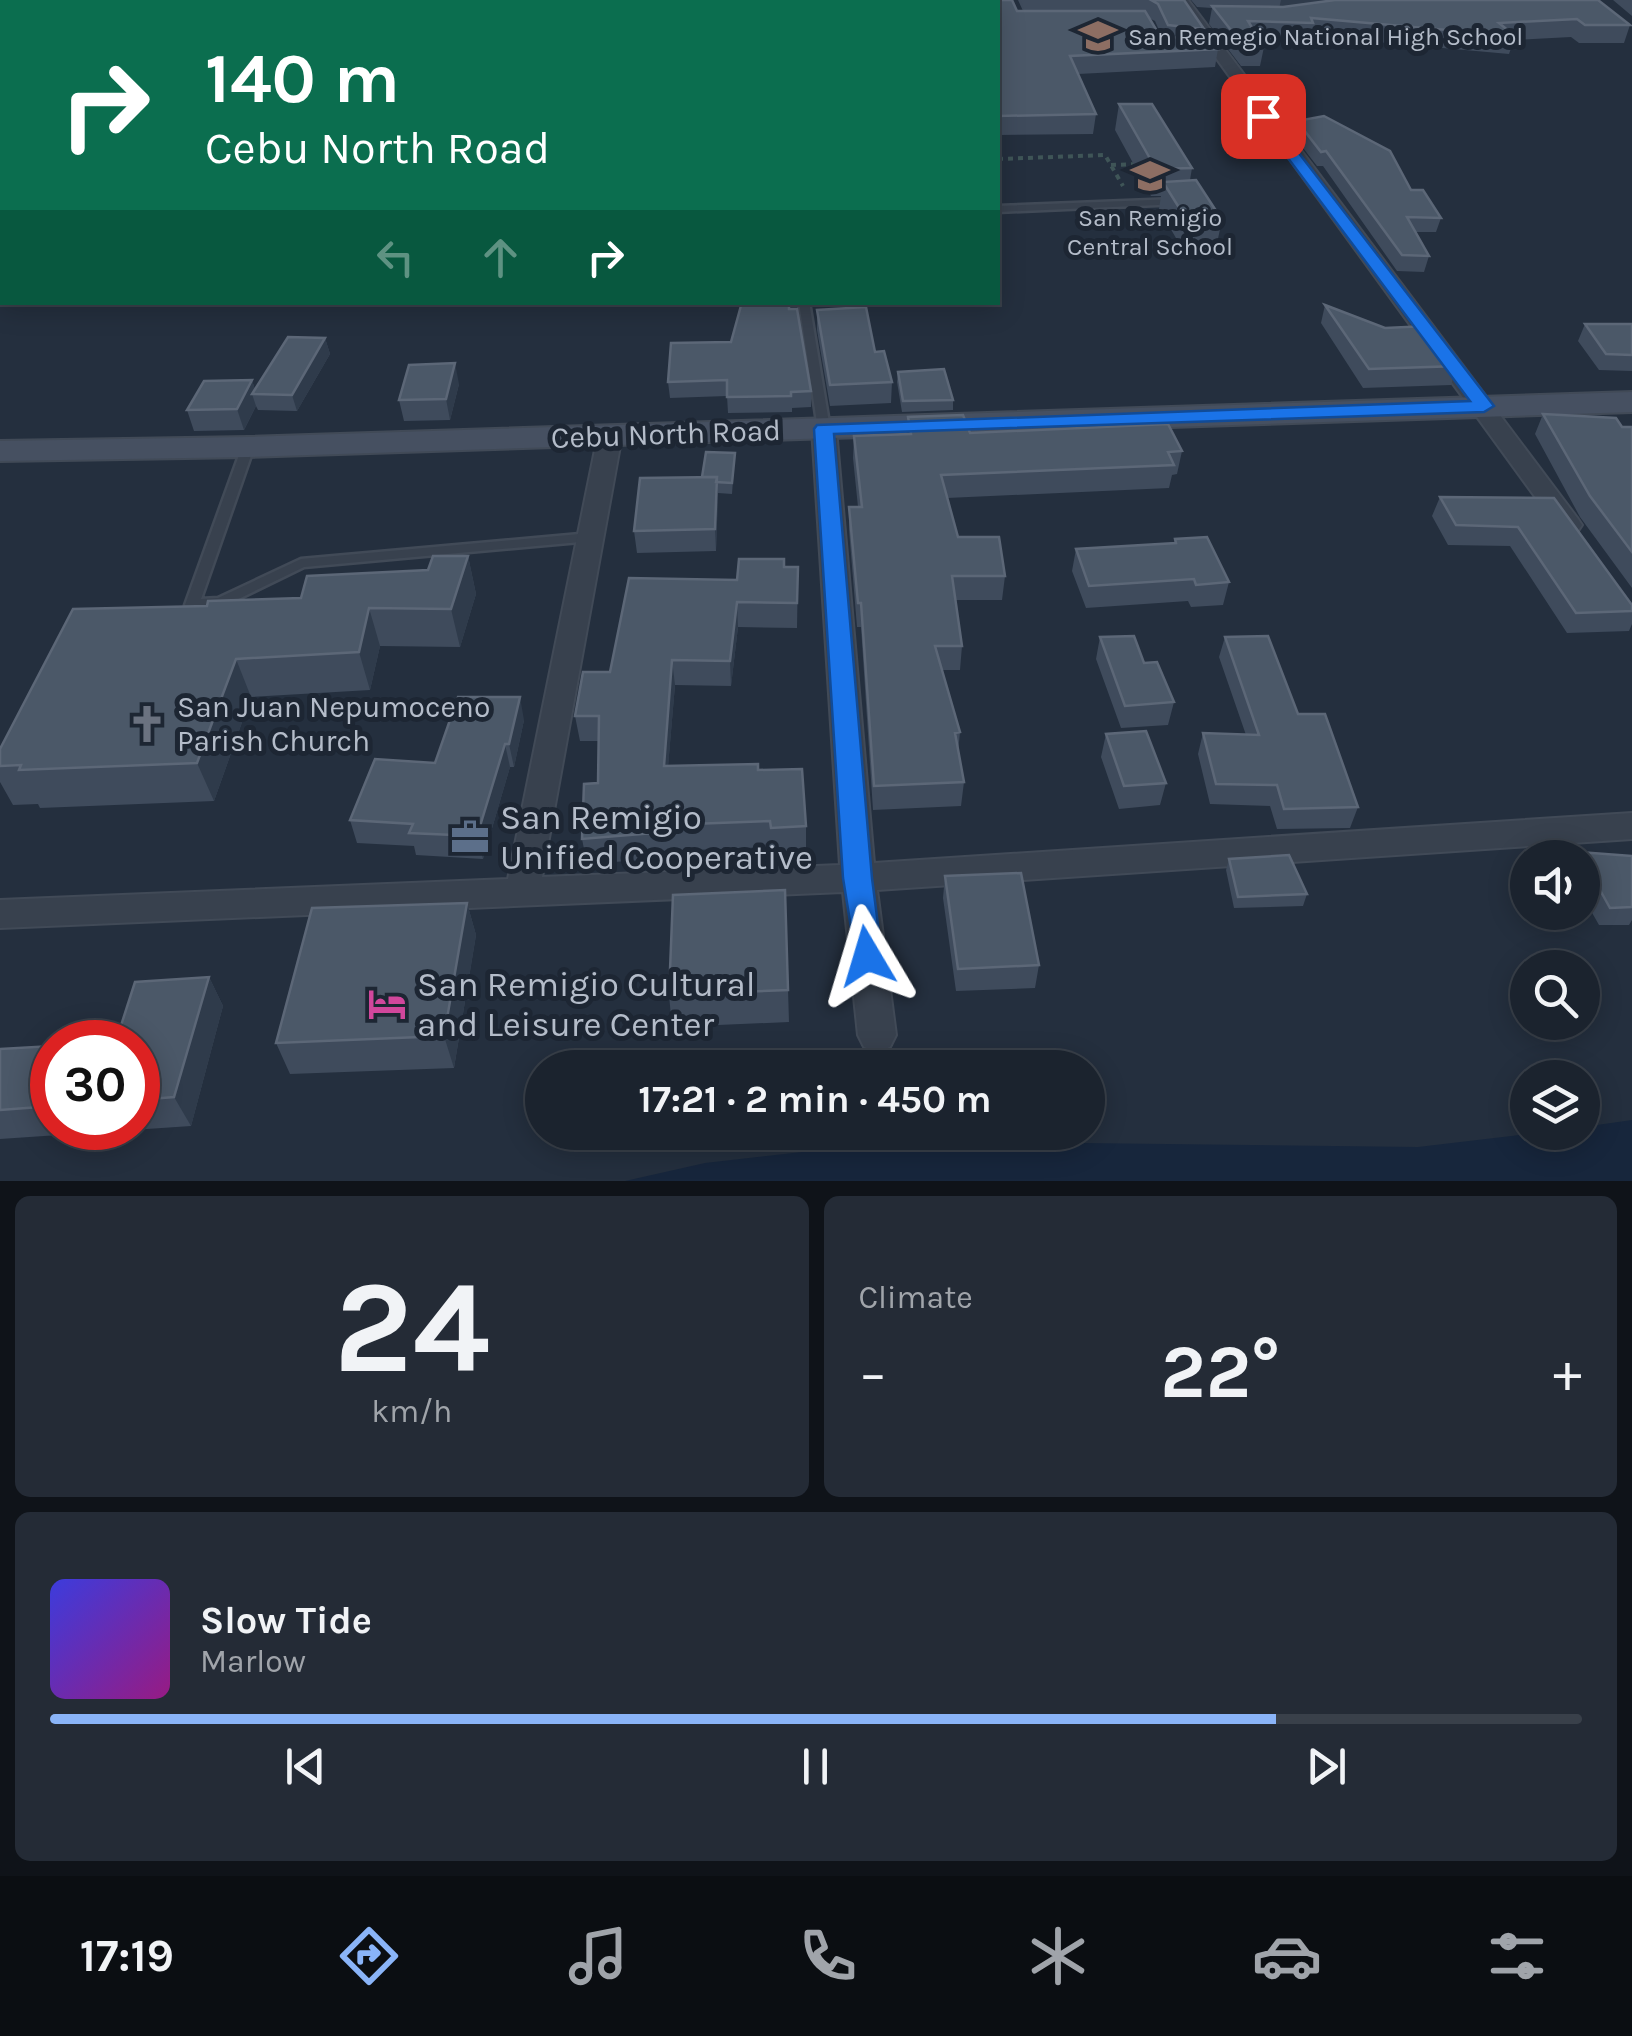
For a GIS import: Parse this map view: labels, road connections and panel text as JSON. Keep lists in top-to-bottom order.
{
  "streets": {
    "main road": ["Cebu North Road"]
  },
  "places": {
    "school or university": ["San Remegio National High School", "San Remigio Central School"],
    "church": ["San Juan Nepumoceno Parish Church"],
    "office": ["San Remigio Unified Cooperative"],
    "hotel": ["San Remigio Cultural and Leisure Center"]
  },
  "page": {
    "turn": ["140 m", "Cebu North Road"],
    "limit": "30",
    "trip": "17:21 · 2 min · 450 m",
    "tile": [
      ["24", "km/h"],
      "Climate"
    ],
    "heat": ["−", "22°", "+"],
    "song": ["Slow Tide", "Marlow"],
    "tabs": "17:19"
  }
}
